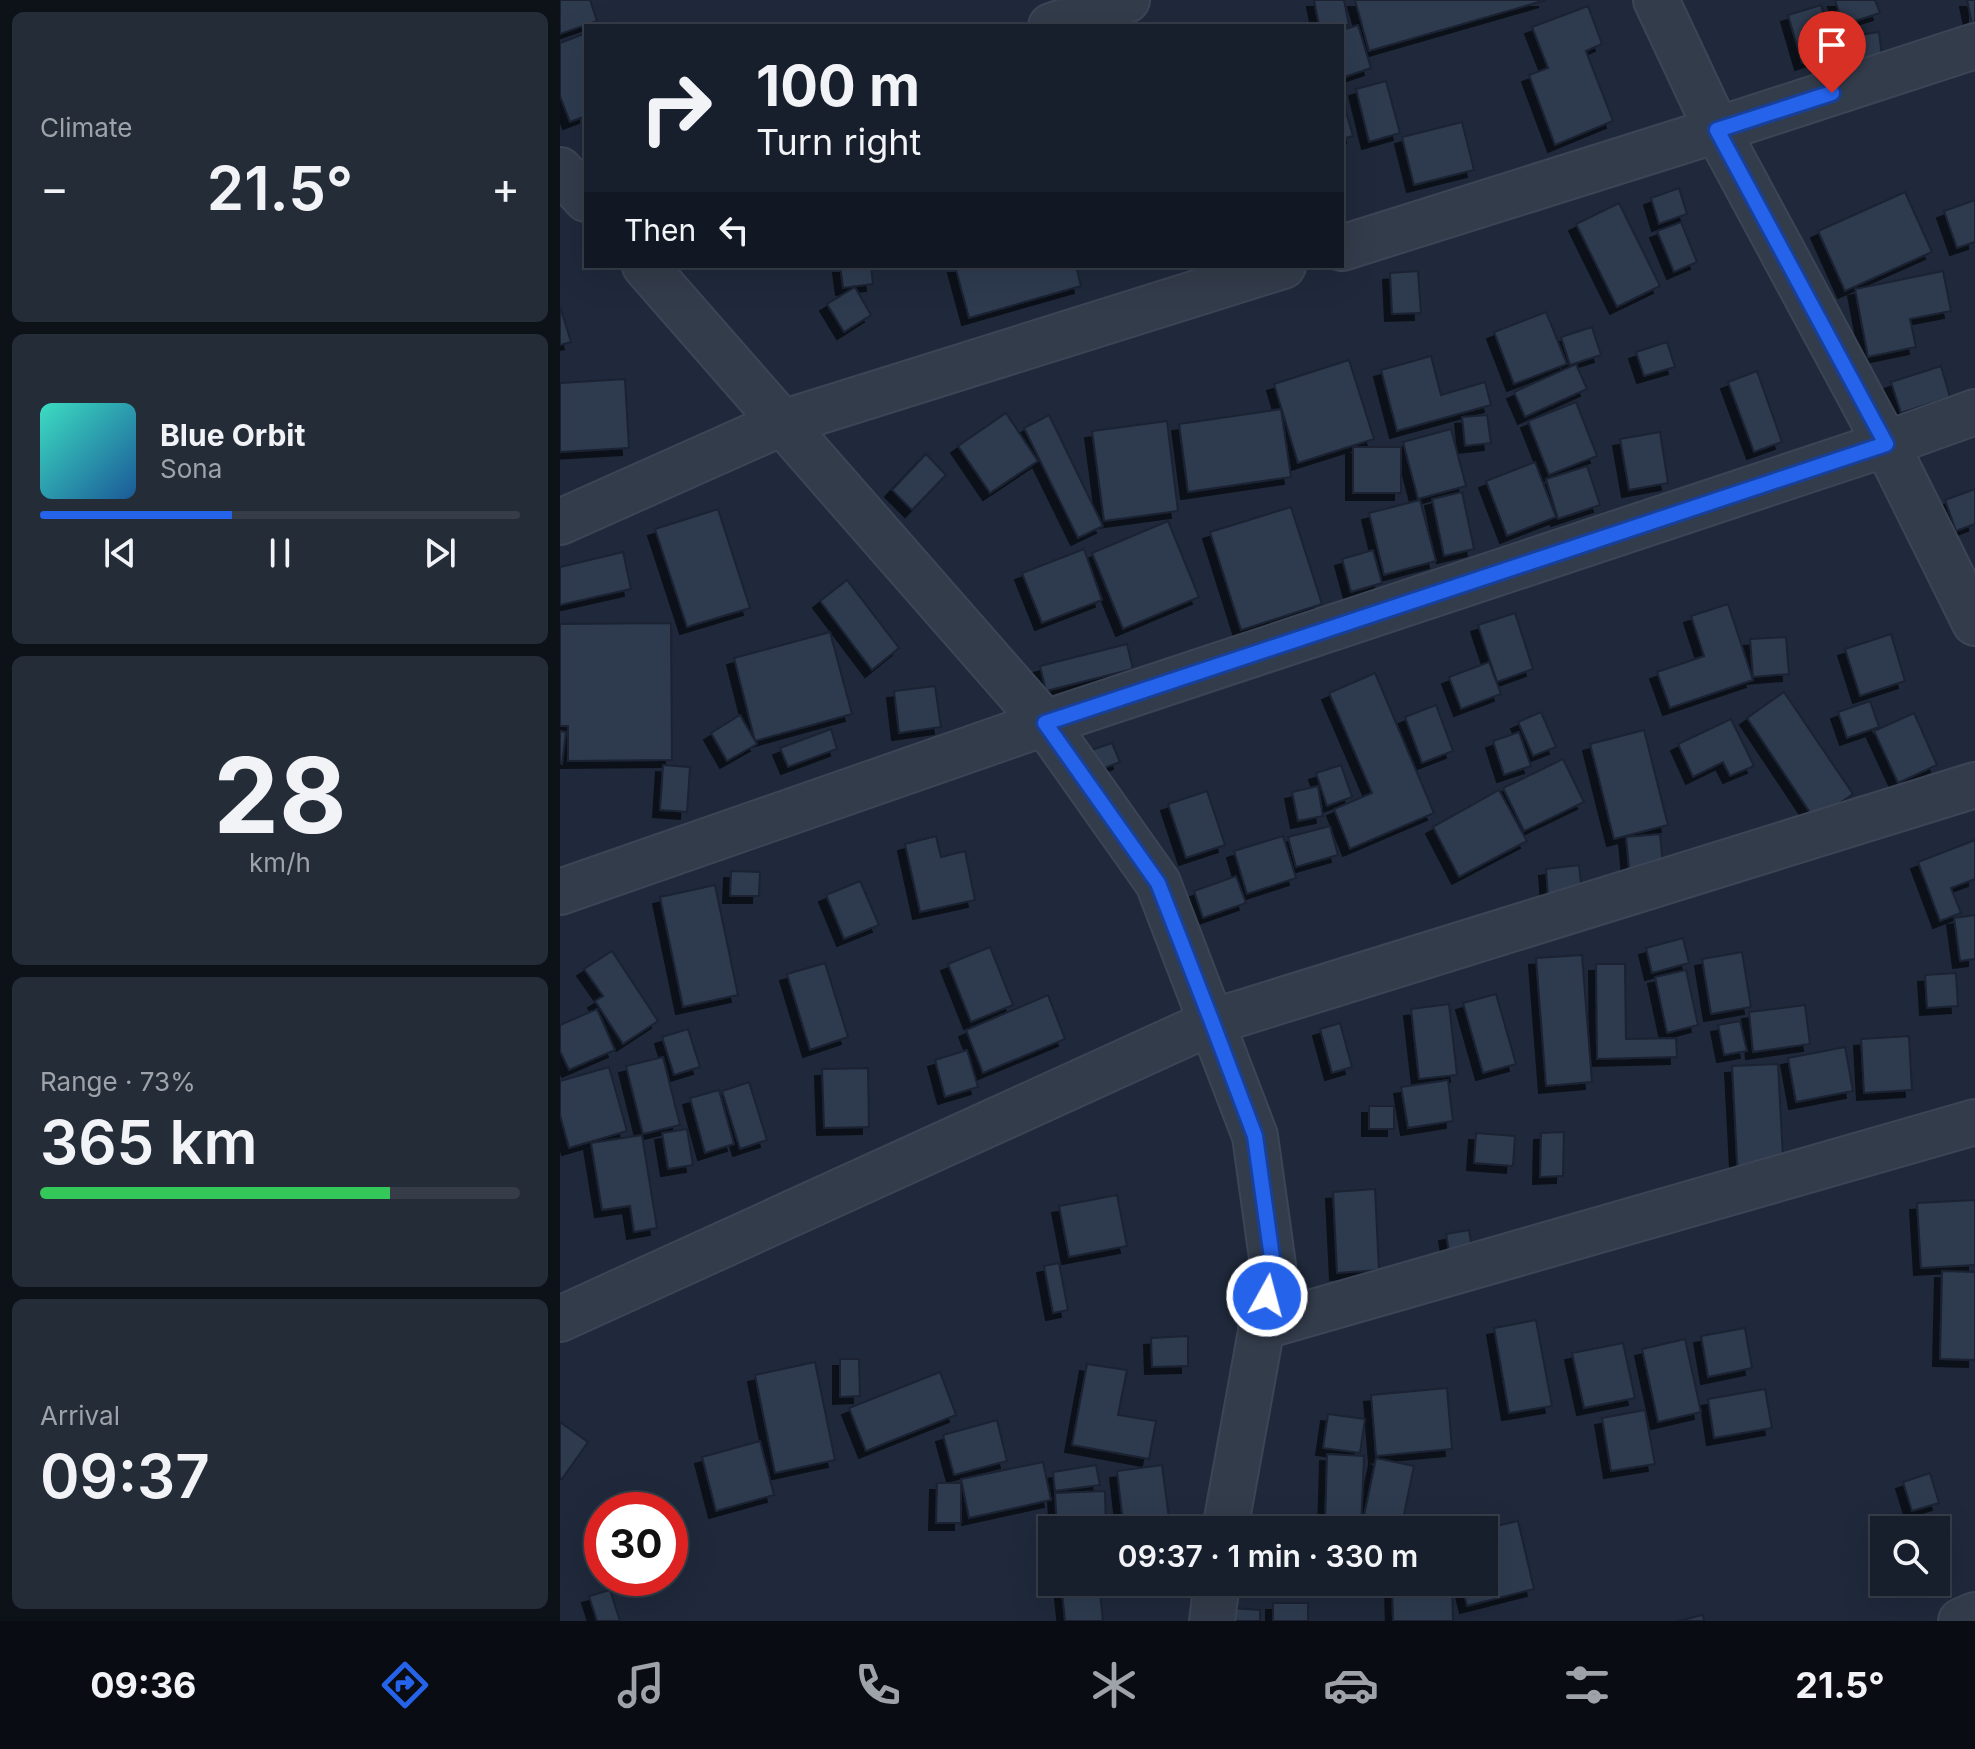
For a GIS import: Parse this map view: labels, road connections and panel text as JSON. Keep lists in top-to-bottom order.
{
  "page": {
    "tile": [
      "Climate",
      ["28", "km/h"],
      ["Range · 73%", "365 km"],
      ["Arrival", "09:37"]
    ],
    "turn": ["100 m", "Turn right"],
    "heat": ["−", "21.5°", "+"],
    "then": "Then",
    "song": ["Blue Orbit", "Sona"],
    "limit": "30",
    "trip": "09:37 · 1 min · 330 m",
    "tabs": ["09:36", "21.5°"]
  }
}
